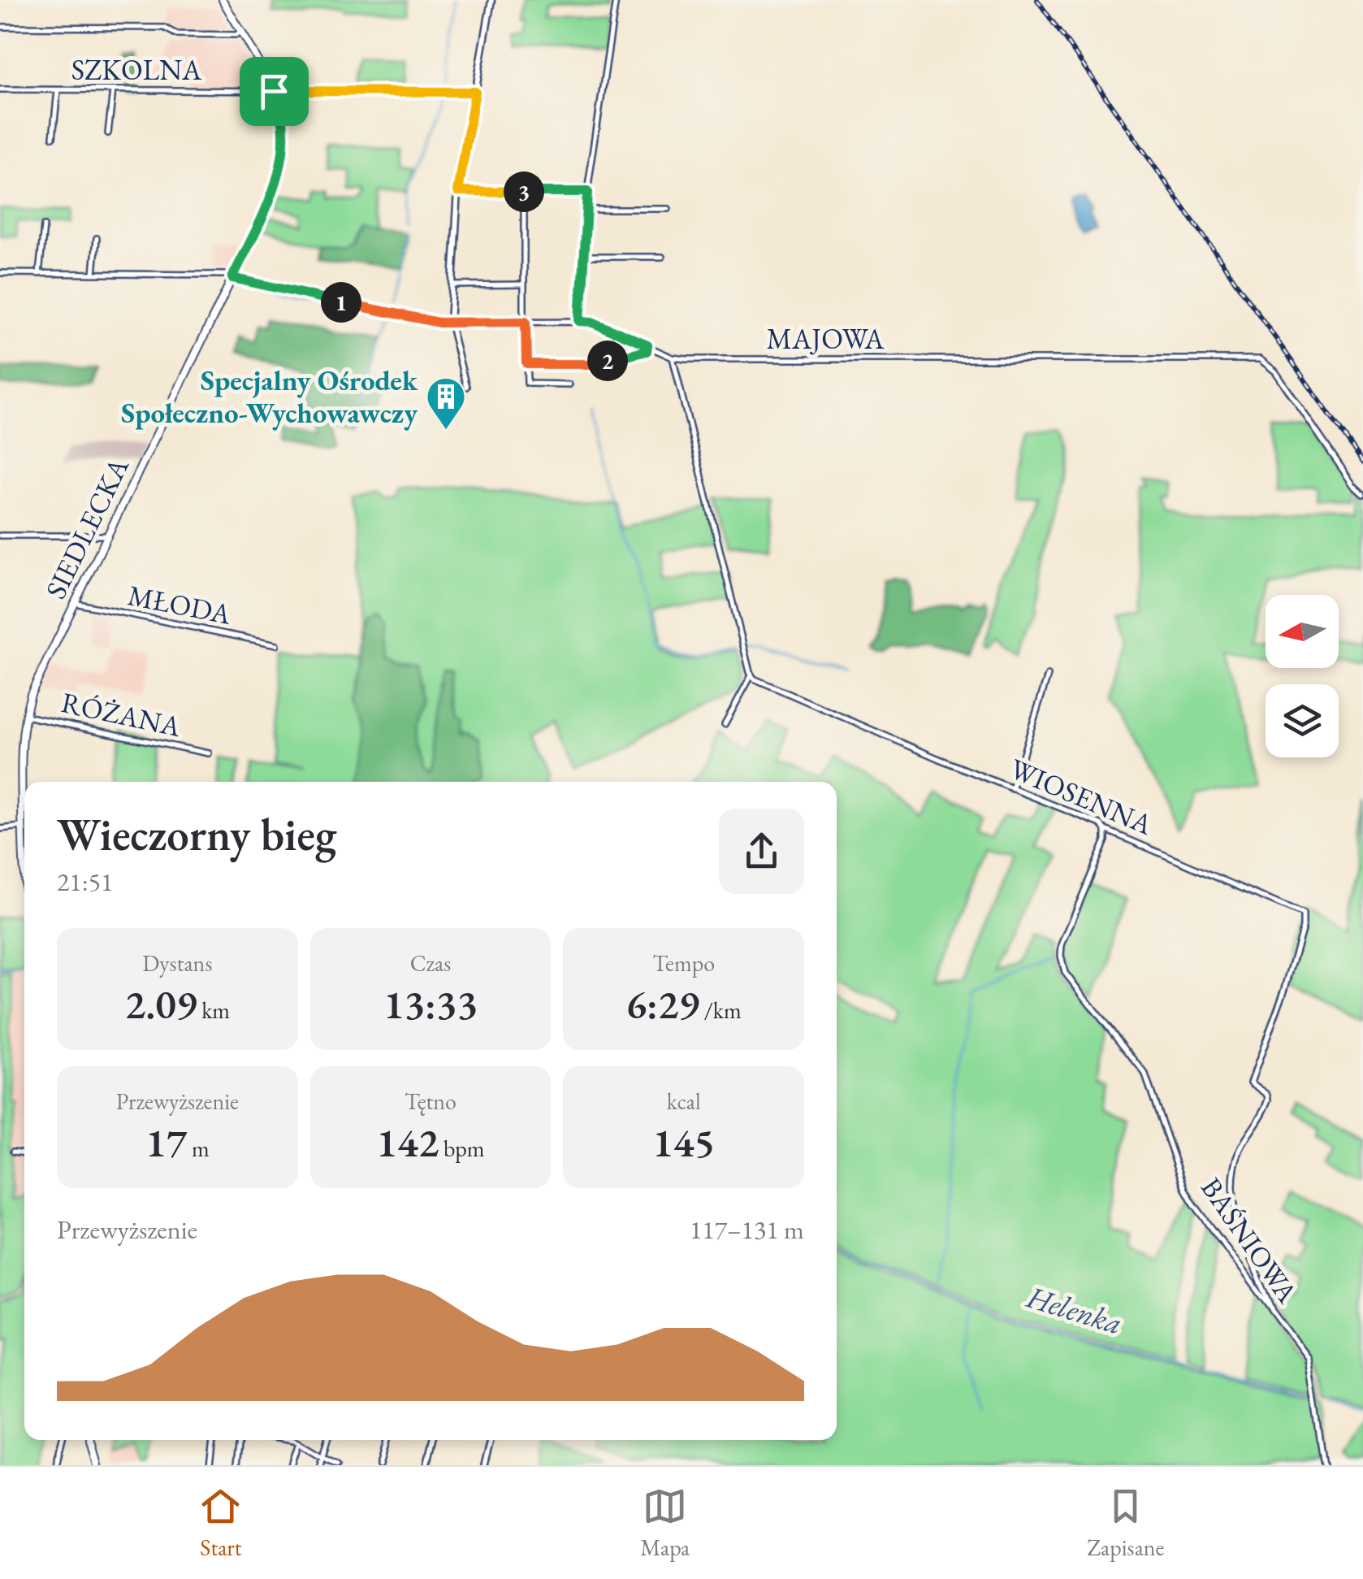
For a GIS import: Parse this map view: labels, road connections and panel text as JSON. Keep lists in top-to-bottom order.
{
  "streets": {
    "main road": ["SIEDLECKA"],
    "street": [
      "SZKOLNA",
      "MAJOWA",
      "MŁODA",
      "RÓŻANA",
      "WIOSENNA",
      "BAŚNIOWA"
    ]
  },
  "crossings": [
    ["SZKOLNA", "SIEDLECKA"],
    ["MAJOWA", "SIEDLECKA"],
    ["SIEDLECKA", "MŁODA"],
    ["SIEDLECKA", "RÓŻANA"],
    ["WIOSENNA", "BAŚNIOWA"]
  ],
  "water": ["Helenka"],
  "places": {
    "building": ["Specjalny Ośrodek Społeczno-Wychowawczy"]
  },
  "north": "left",
  "page": {
    "pins": ["3", "1", "2"],
    "heading": ["Wieczorny bieg", "21:51"],
    "stats": [
      ["Dystans", "2.09 km"],
      ["Czas", "13:33"],
      ["Tempo", "6:29 /km"],
      ["Przewyższenie", "17 m"],
      ["Tętno", "142 bpm"],
      ["kcal", "145"]
    ],
    "chart": ["Przewyższenie", "117–131 m"],
    "tabs": ["Start", "Mapa", "Zapisane"]
  }
}
